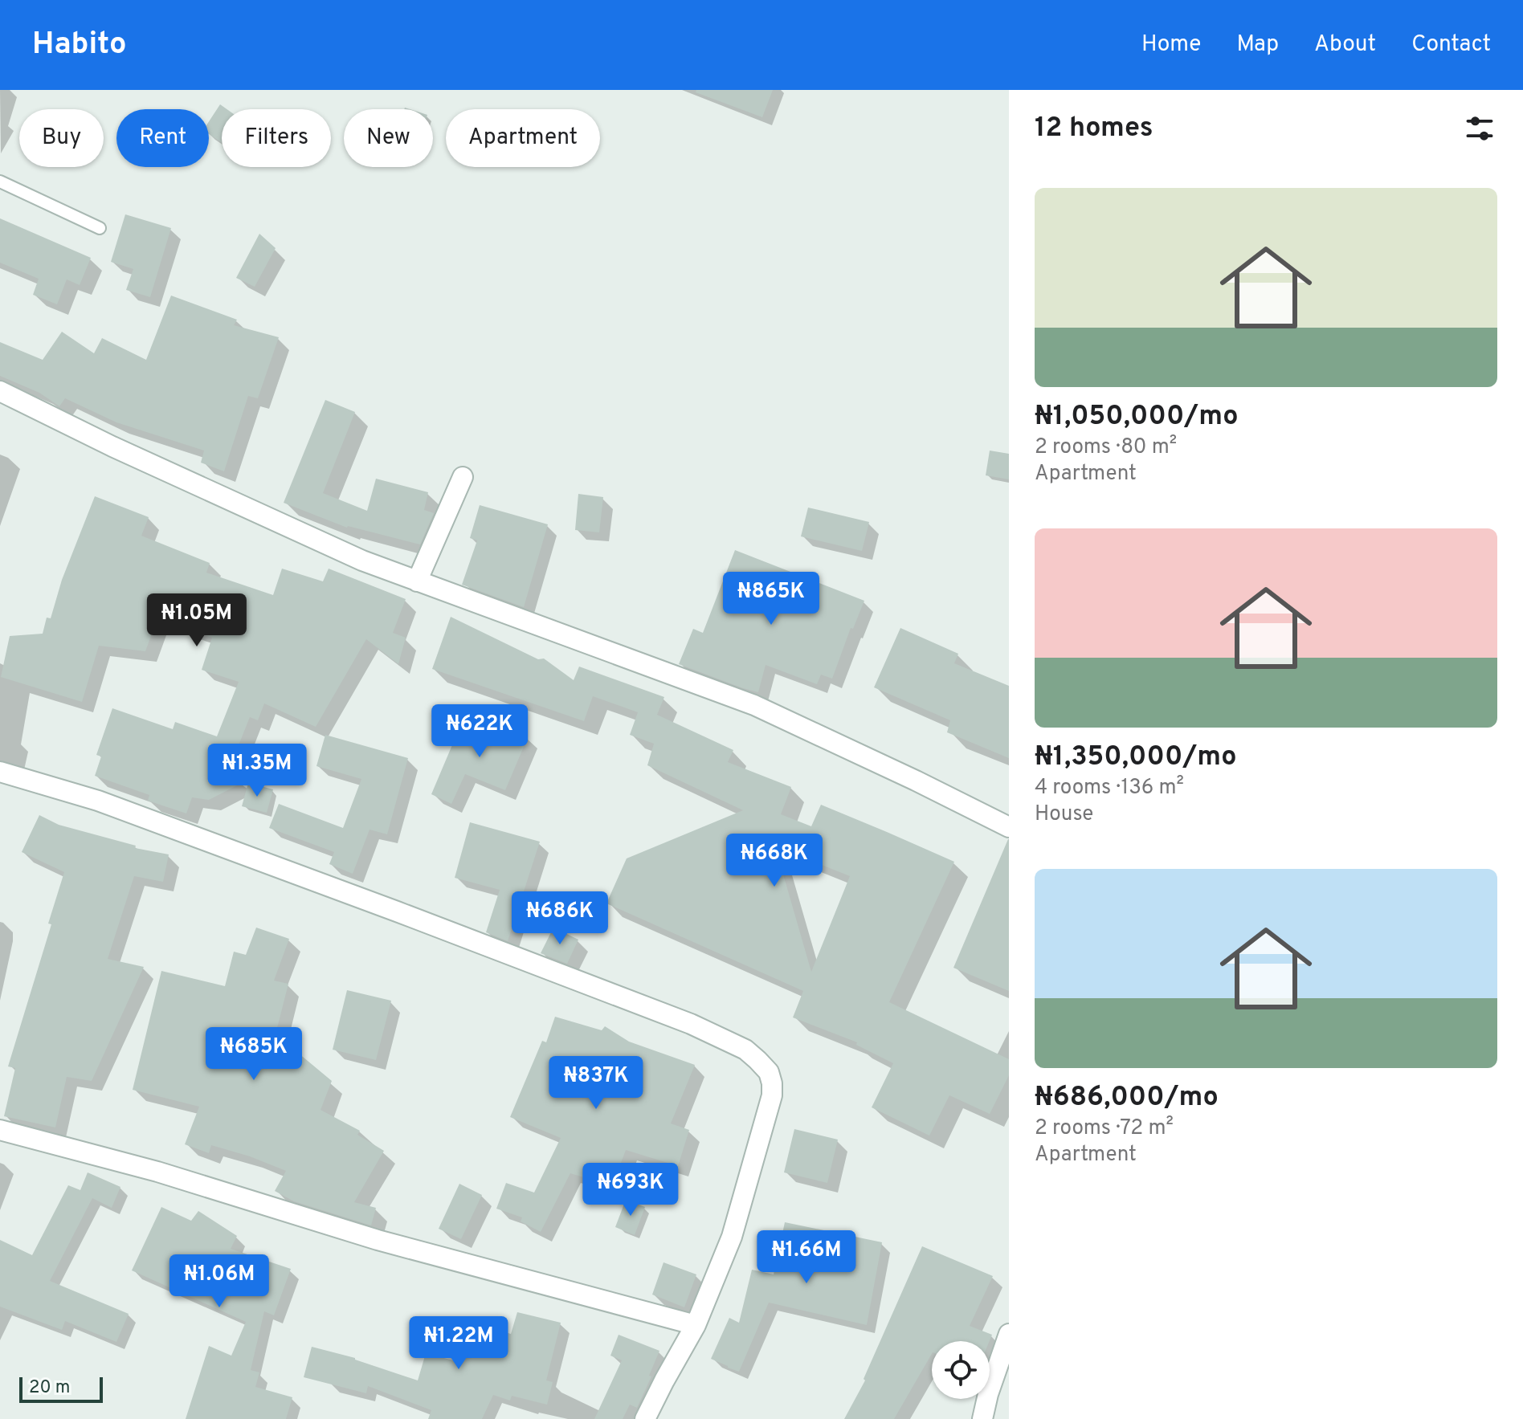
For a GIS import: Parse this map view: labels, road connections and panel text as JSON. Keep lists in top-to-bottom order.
{
  "scale_bar": "20 m",
  "page": {
    "header": "Habito",
    "nav": [
      "Home",
      "Map",
      "About",
      "Contact"
    ],
    "heading": "12 homes",
    "chip": [
      "Buy",
      "Rent",
      "Filters",
      "New",
      "Apartment"
    ],
    "list": [
      {
        "name": "₦1,050,000/mo",
        "note": "2 rooms · 80 m² · Apartment"
      },
      {
        "name": "₦1,350,000/mo",
        "note": "4 rooms · 136 m² · House"
      },
      {
        "name": "₦686,000/mo",
        "note": "2 rooms · 72 m² · Apartment"
      }
    ],
    "price": [
      "₦865K",
      "₦1.05M",
      "₦622K",
      "₦1.35M",
      "₦668K",
      "₦686K",
      "₦685K",
      "₦837K",
      "₦693K",
      "₦1.66M",
      "₦1.06M",
      "₦1.22M"
    ],
    "scale": "20 m"
  }
}
